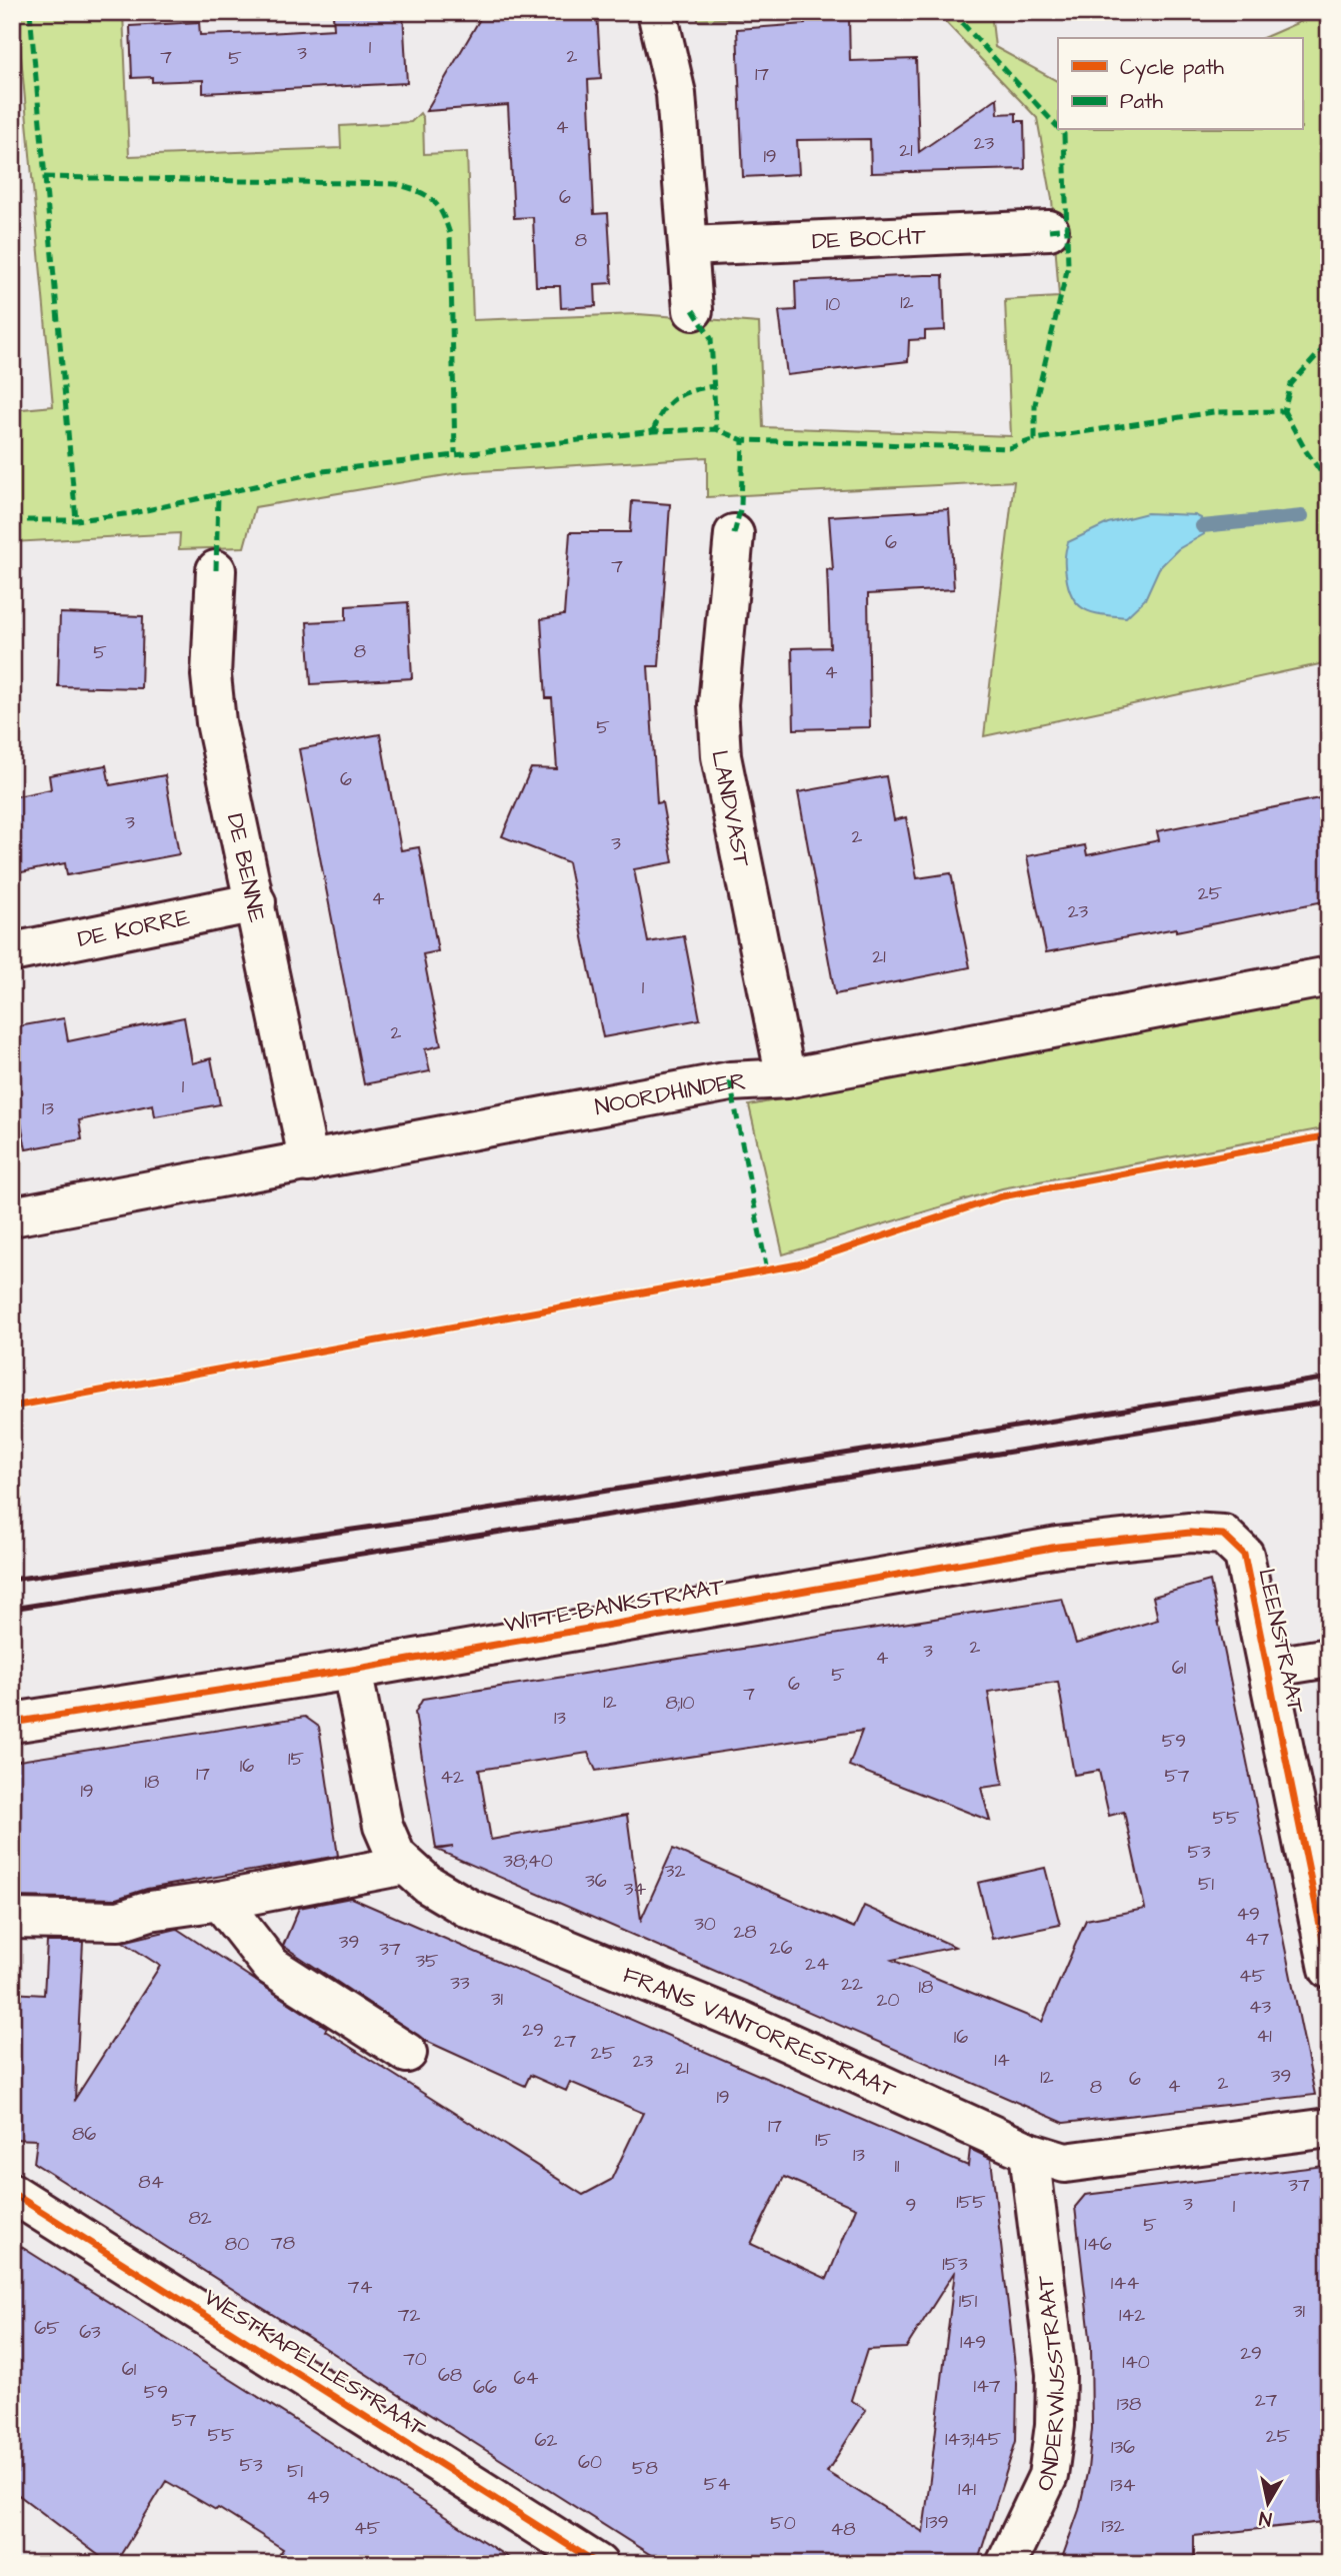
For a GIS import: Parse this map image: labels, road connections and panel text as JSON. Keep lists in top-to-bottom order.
{
  "streets": {
    "street": [
      "DE BOCHT",
      "LANDVAST",
      "DE BENNE",
      "DE KORRE",
      "NOORDHINDER",
      "WITTE-BANKSTRAAT",
      "LEENSTRAAT",
      "FRANS VANTORRESTRAAT",
      "WESTKAPELLESTRAAT",
      "ONDERWIJSSTRAAT"
    ]
  },
  "crossings": [
    ["LANDVAST", "NOORDHINDER"],
    ["DE BENNE", "DE KORRE"],
    ["DE BENNE", "NOORDHINDER"],
    ["WITTE-BANKSTRAAT", "LEENSTRAAT"],
    ["WITTE-BANKSTRAAT", "FRANS VANTORRESTRAAT"],
    ["FRANS VANTORRESTRAAT", "ONDERWIJSSTRAAT"]
  ],
  "house_numbers": [
    "1",
    "3",
    "2",
    "7",
    "5",
    "17",
    "4",
    "23",
    "21",
    "19",
    "6",
    "8",
    "12",
    "10",
    "6",
    "7",
    "8",
    "5",
    "4",
    "5",
    "6",
    "3",
    "2",
    "3",
    "25",
    "4",
    "23",
    "21",
    "1",
    "2",
    "1",
    "13",
    "2",
    "3",
    "4",
    "61",
    "5",
    "6",
    "7",
    "12",
    "8;10",
    "13",
    "59",
    "15",
    "16",
    "17",
    "57",
    "42",
    "18",
    "19",
    "55",
    "53",
    "38;40",
    "32",
    "36",
    "51",
    "34",
    "49",
    "30",
    "28",
    "47",
    "39",
    "26",
    "37",
    "35",
    "24",
    "45",
    "33",
    "22",
    "18",
    "31",
    "20",
    "43",
    "29",
    "41",
    "16",
    "27",
    "25",
    "14",
    "23",
    "21",
    "39",
    "12",
    "6",
    "2",
    "4",
    "8",
    "19",
    "17",
    "86",
    "15",
    "13",
    "11",
    "84",
    "37",
    "155",
    "3",
    "9",
    "1",
    "82",
    "5",
    "78",
    "80",
    "146",
    "153",
    "144",
    "74",
    "151",
    "31",
    "72",
    "142",
    "65",
    "63",
    "149",
    "29",
    "70",
    "140",
    "61",
    "68",
    "64",
    "147",
    "66",
    "59",
    "27",
    "138",
    "57",
    "55",
    "25",
    "143;145",
    "62",
    "136",
    "60",
    "53",
    "58",
    "51",
    "54",
    "134",
    "141",
    "49",
    "139",
    "50",
    "132",
    "45",
    "48"
  ],
  "legend": ["Cycle path", "Path"],
  "north": "bottom"
}
